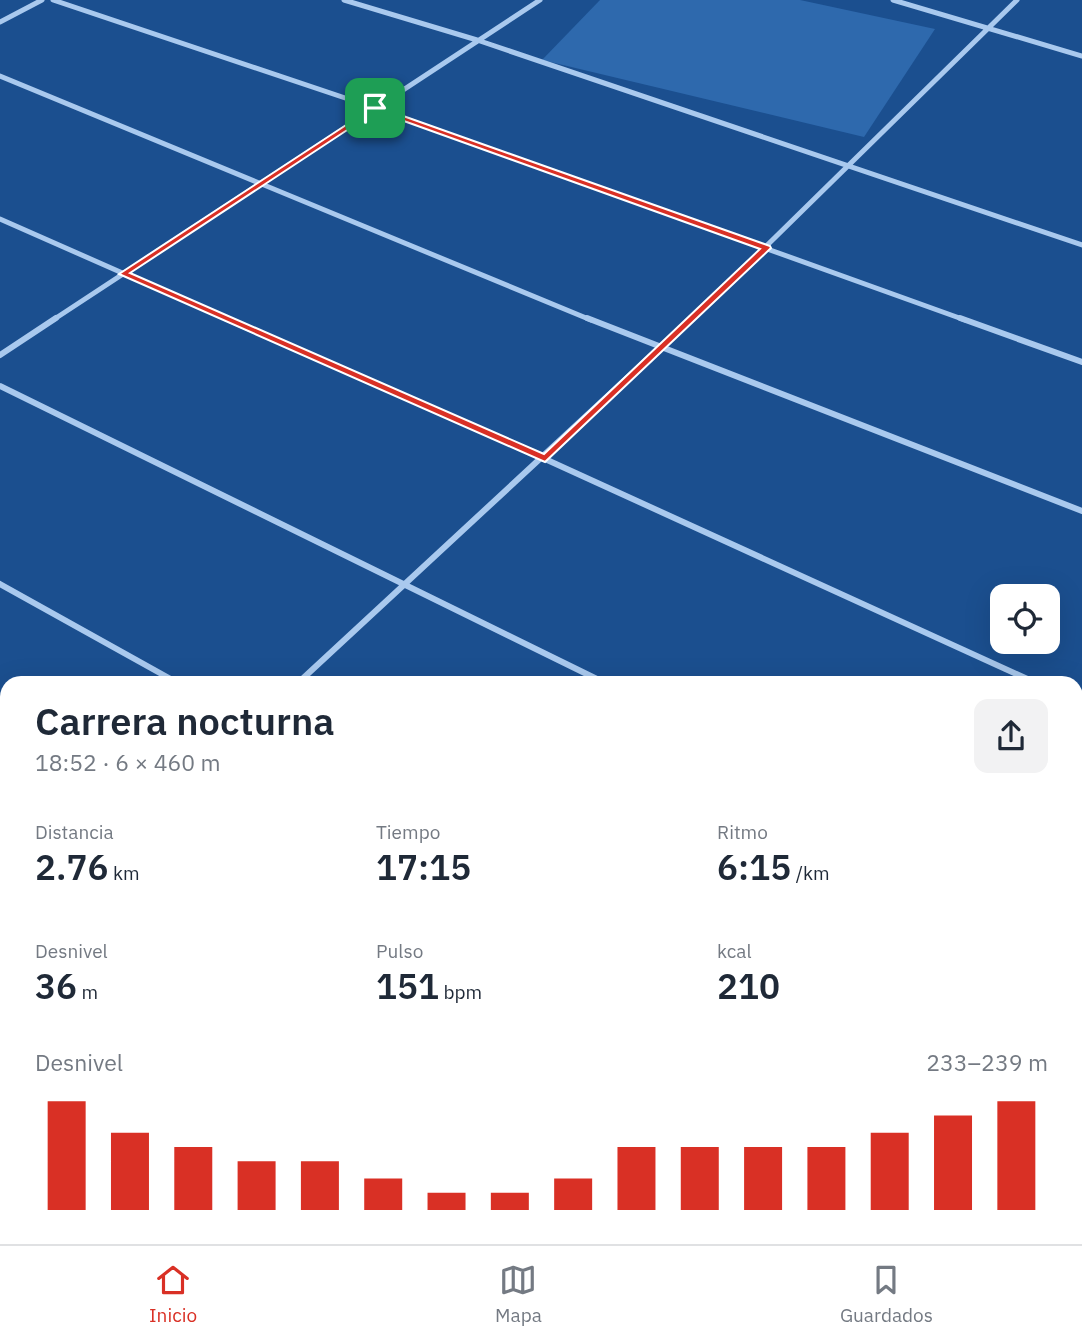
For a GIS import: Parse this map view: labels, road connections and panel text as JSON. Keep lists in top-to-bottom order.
{
  "page": {
    "heading": ["Carrera nocturna", "18:52 · 6 × 460 m"],
    "stats": [
      ["Distancia", "2.76 km"],
      ["Tiempo", "17:15"],
      ["Ritmo", "6:15 /km"],
      ["Desnivel", "36 m"],
      ["Pulso", "151 bpm"],
      ["kcal", "210"]
    ],
    "chart": ["Desnivel", "233–239 m"],
    "tabs": ["Inicio", "Mapa", "Guardados"]
  }
}
